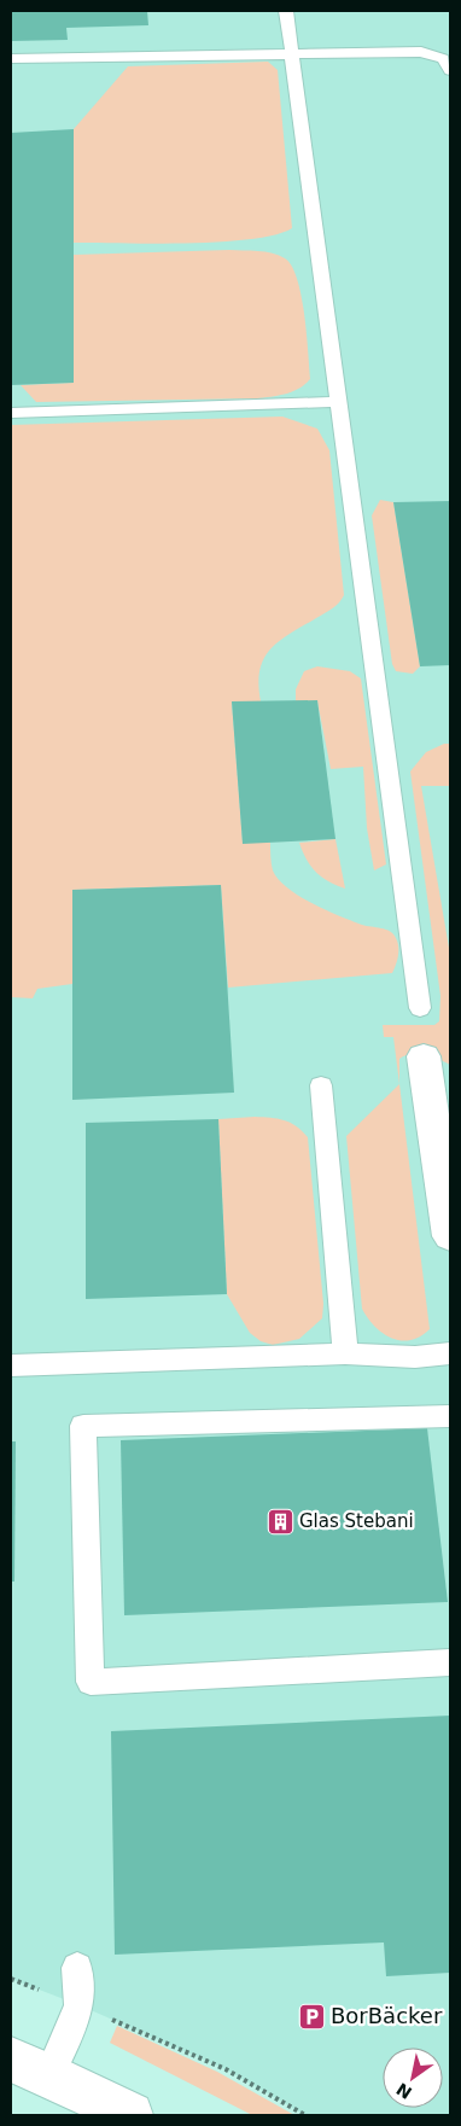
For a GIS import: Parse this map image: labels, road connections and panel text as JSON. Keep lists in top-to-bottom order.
{
  "places": {
    "building": ["Glas Stebani"],
    "parking": ["BorBäcker"]
  },
  "north": "bottom left"
}
